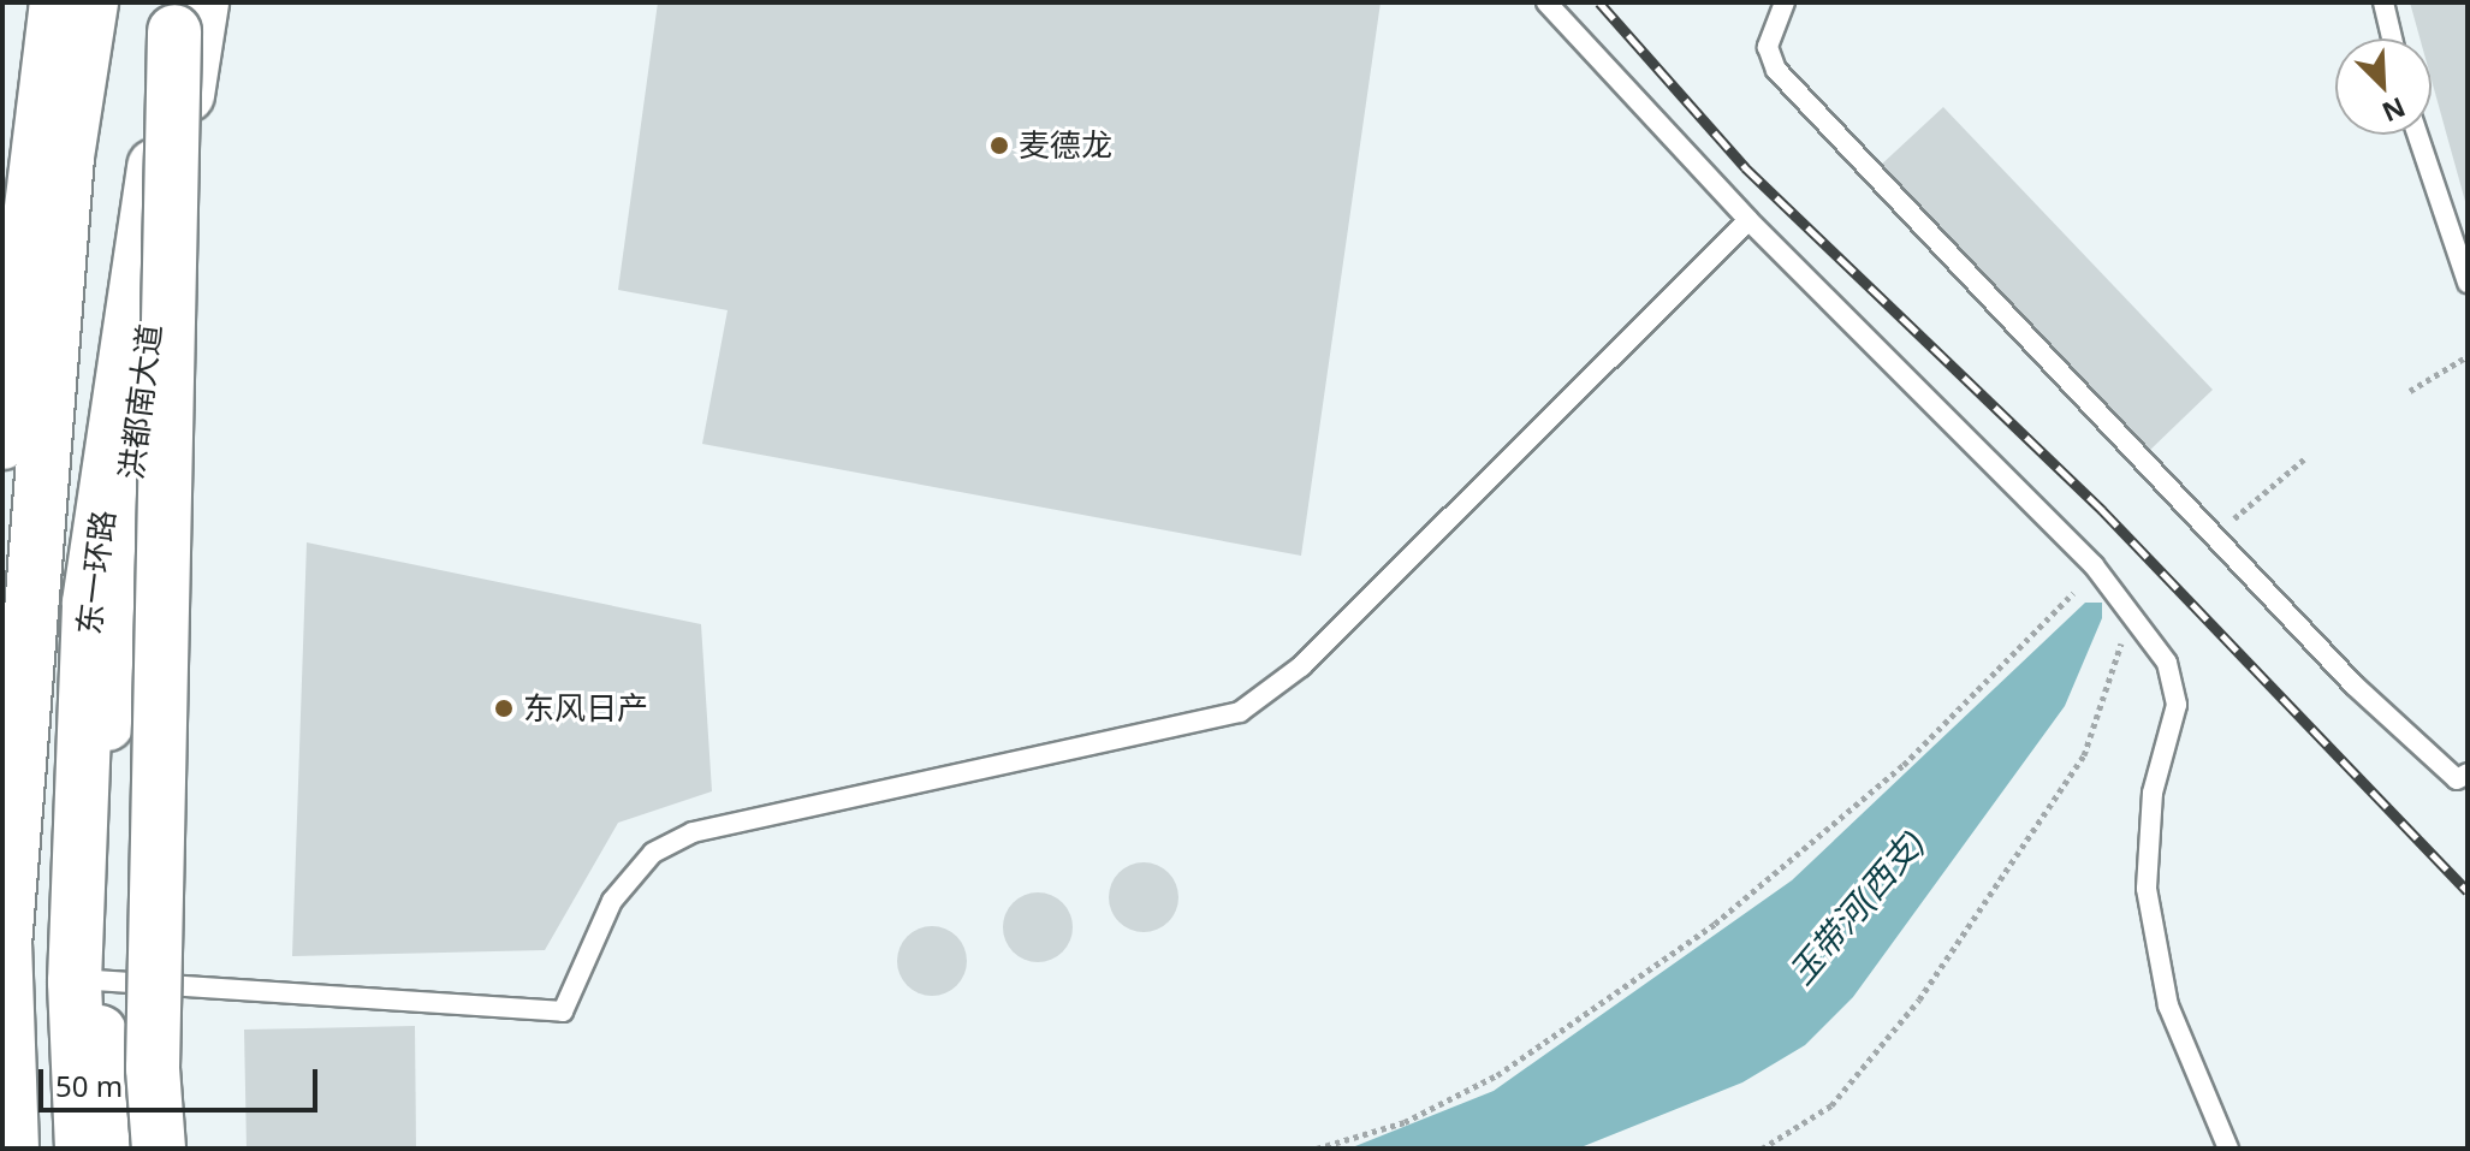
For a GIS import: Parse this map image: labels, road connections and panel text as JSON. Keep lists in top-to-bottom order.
{
  "streets": {
    "main road": ["洪都南大道", "东一环路"]
  },
  "crossings": [
    ["洪都南大道", "东一环路"]
  ],
  "water": ["玉带河(西支)"],
  "places": ["麦德龙", "东风日产"],
  "scale_bar": "50 m",
  "north": "bottom right"
}
